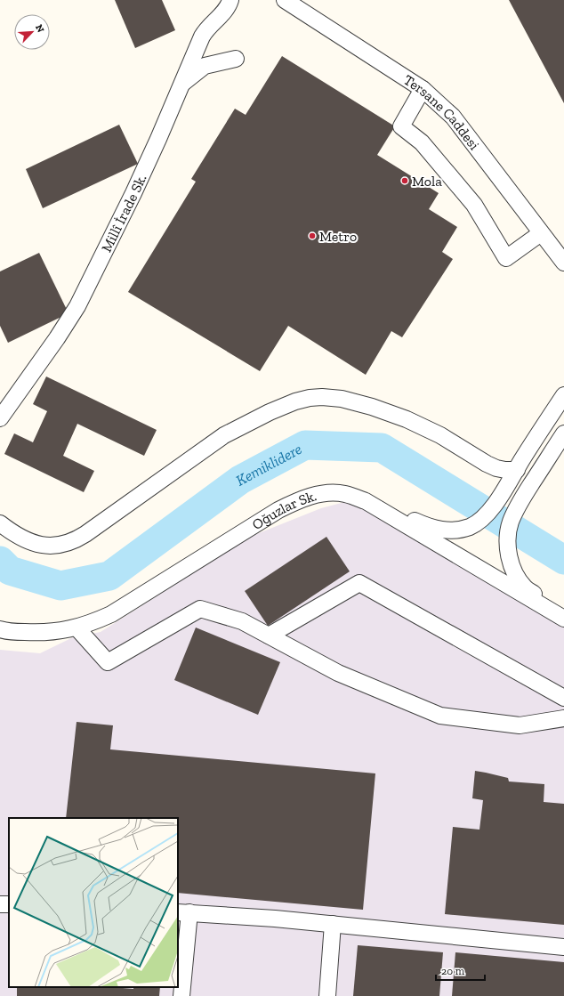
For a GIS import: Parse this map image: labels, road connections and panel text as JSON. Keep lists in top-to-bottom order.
{
  "streets": {
    "street": ["Tersane Caddesi", "Millî İrade Sk.", "Oğuzlar Sk."]
  },
  "water": ["Kemiklidere"],
  "places": ["Mola", "Metro"],
  "scale_bar": "20 m",
  "north": "top right"
}
